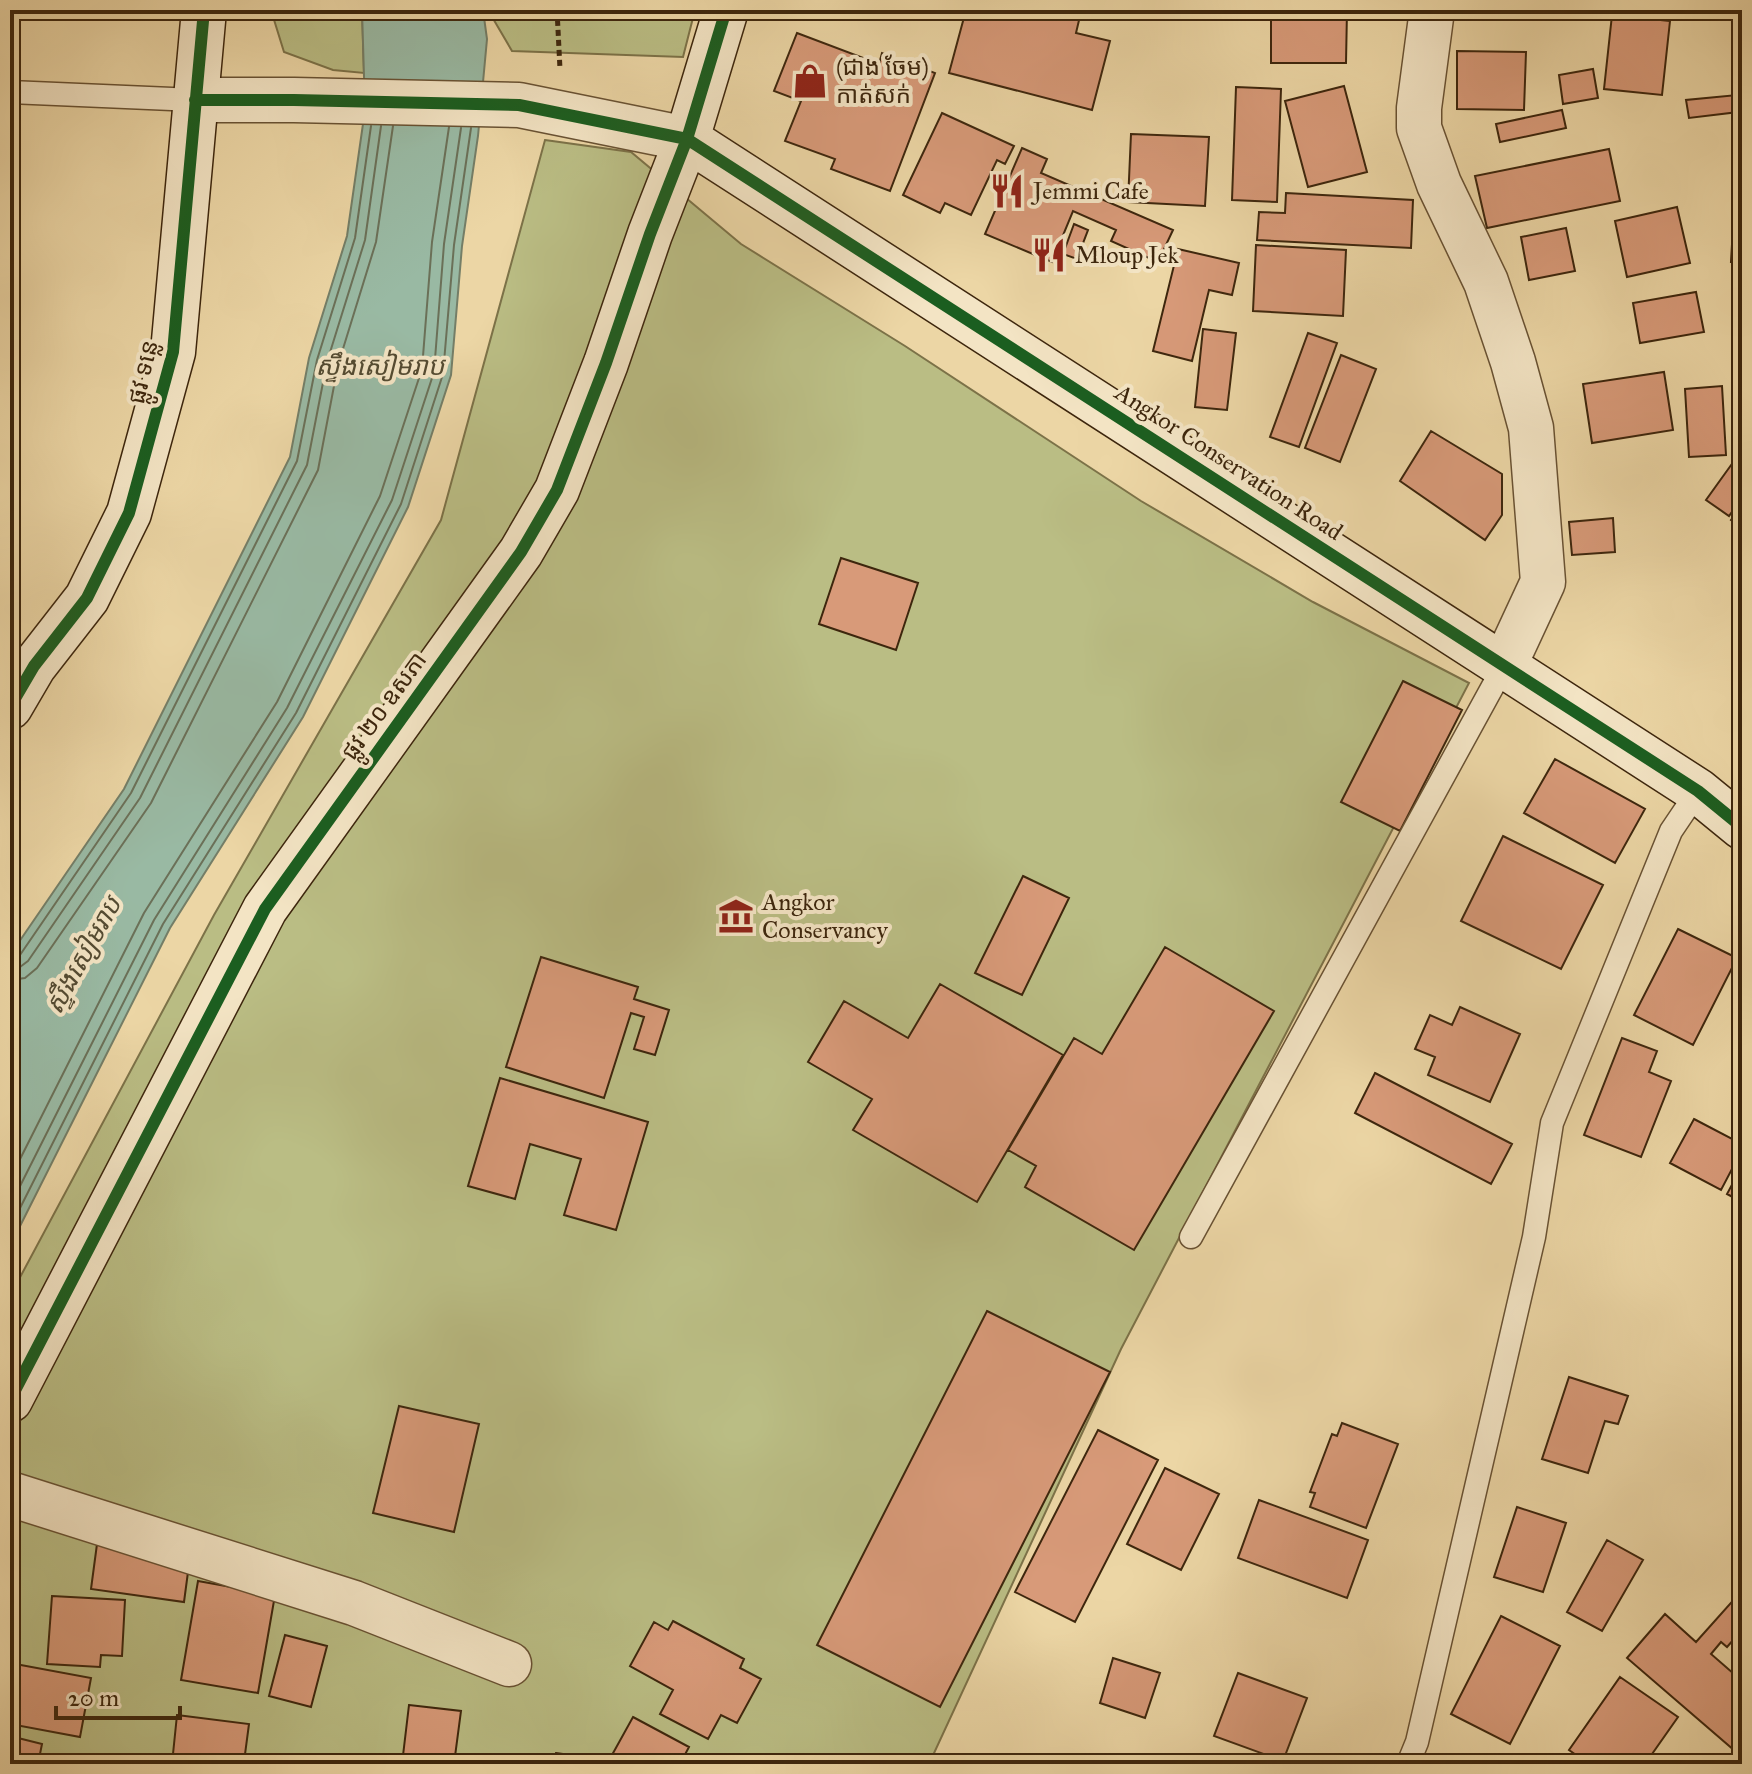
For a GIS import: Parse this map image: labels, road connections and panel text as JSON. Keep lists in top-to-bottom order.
{
  "streets": {
    "street": ["ផ្លូវ ទន្លេ", "Angkor Conservation Road", "ផ្លូវ ២០ ឧសភា"]
  },
  "crossings": [
    ["Angkor Conservation Road", "ផ្លូវ ២០ ឧសភា"]
  ],
  "water": ["ស្ទឹងសៀមរាប"],
  "places": {
    "shop": ["(ជាង ចែម) កាត់សក់"],
    "restaurant": ["Jemmi Cafe", "Mloup Jek"],
    "museum": ["Angkor Conservancy"]
  },
  "scale_bar": "20 m"
}
